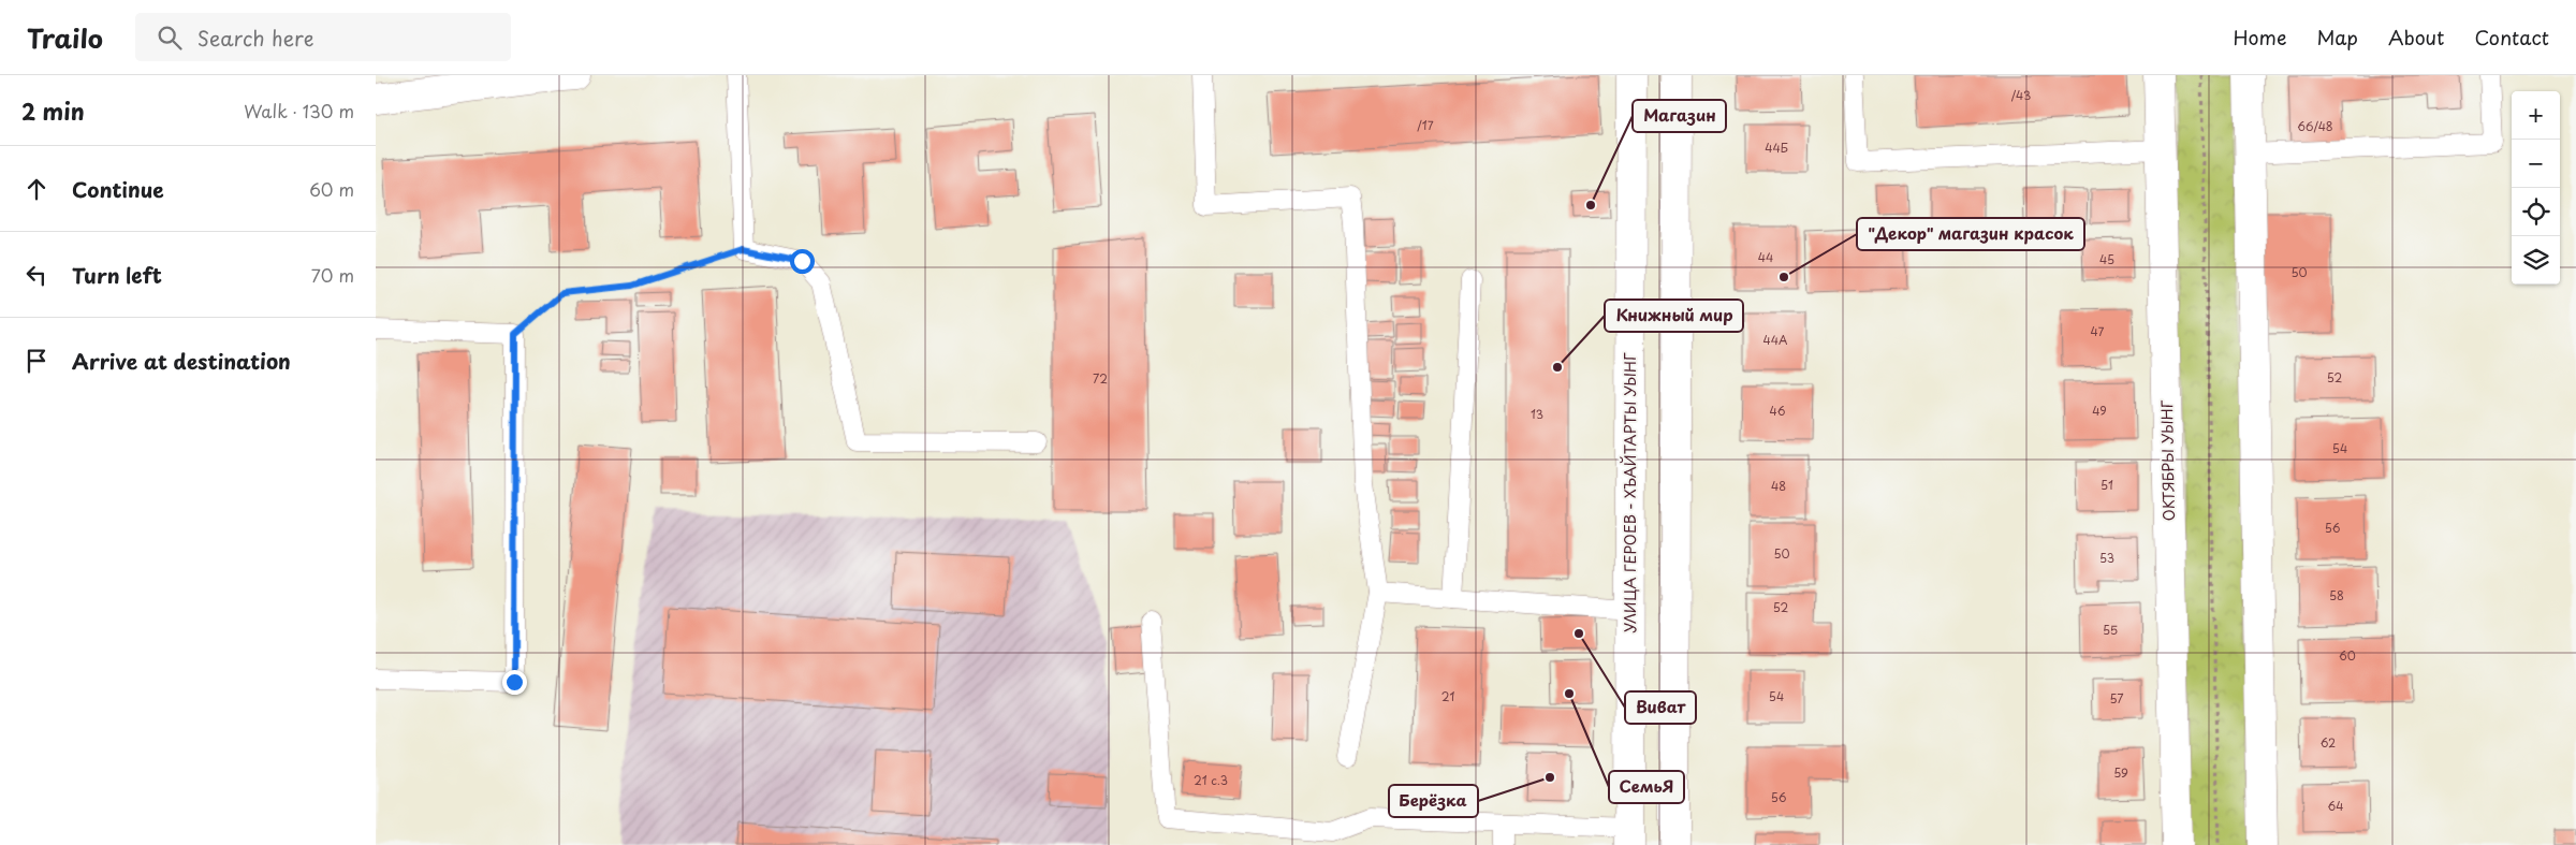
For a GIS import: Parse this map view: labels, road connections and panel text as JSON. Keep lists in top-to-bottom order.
{
  "streets": {
    "street": ["ОКТЯБРЫ УЫНГ", "УЛИЦА ГЕРОЕВ - ХЪАЙТАРТЫ УЫНГ"]
  },
  "places": [
    "Магазин",
    "\"Декор\" магазин красок",
    "Книжный мир",
    "Виват",
    "СемьЯ",
    "Берёзка"
  ],
  "house_numbers": [
    "/43",
    "/17",
    "66/48",
    "44Б",
    "44",
    "45",
    "50",
    "47",
    "44А",
    "52",
    "72",
    "46",
    "49",
    "13",
    "54",
    "51",
    "48",
    "56",
    "50",
    "53",
    "58",
    "52",
    "55",
    "60",
    "21",
    "54",
    "57",
    "62",
    "59",
    "21 с.3",
    "56",
    "64"
  ],
  "page": {
    "header": "Trailo",
    "search": "Search here",
    "nav": [
      "Home",
      "Map",
      "About",
      "Contact"
    ],
    "heading": ["2 min", "Walk · 130 m"],
    "map_buttons": ["+", "−"],
    "list": [
      ["Continue", "60 m"],
      ["Turn left", "70 m"],
      "Arrive at destination"
    ]
  }
}
